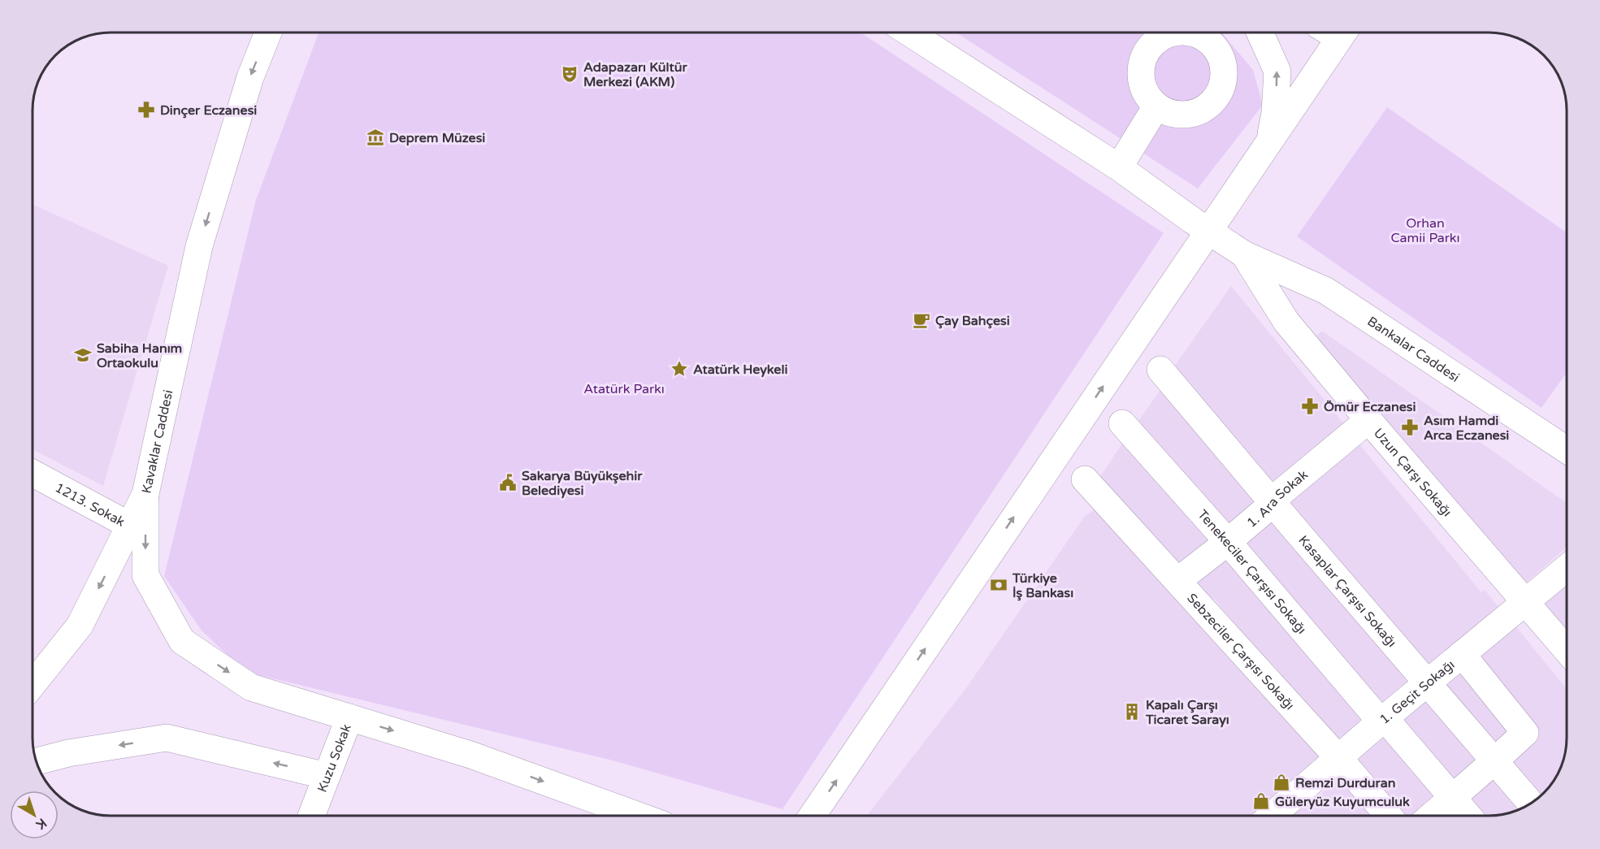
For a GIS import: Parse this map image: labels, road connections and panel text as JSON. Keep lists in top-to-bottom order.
{
  "streets": {
    "street": [
      "Bankalar Caddesi",
      "Kavaklar Caddesi",
      "Uzun Çarşı Sokağı",
      "1. Ara Sokak",
      "1213. Sokak",
      "Tenekeciler Çarşısı Sokağı",
      "Kasaplar Çarşısı Sokağı",
      "Sebzeciler Çarşısı Sokağı",
      "1. Geçit Sokağı",
      "Kuzu Sokak"
    ]
  },
  "crossings": [
    ["Bankalar Caddesi", "Uzun Çarşı Sokağı"],
    ["Kavaklar Caddesi", "1213. Sokak"],
    ["Uzun Çarşı Sokağı", "1. Ara Sokak"],
    ["Uzun Çarşı Sokağı", "1. Geçit Sokağı"],
    ["1. Ara Sokak", "Tenekeciler Çarşısı Sokağı"],
    ["1. Ara Sokak", "Kasaplar Çarşısı Sokağı"],
    ["Tenekeciler Çarşısı Sokağı", "1. Geçit Sokağı"],
    ["Kasaplar Çarşısı Sokağı", "1. Geçit Sokağı"],
    ["Sebzeciler Çarşısı Sokağı", "1. Geçit Sokağı"]
  ],
  "one_way": ["Kavaklar Caddesi"],
  "parks": ["Orhan Camii Parkı", "Atatürk Parkı"],
  "places": {
    "theatre": ["Adapazarı Kültür Merkezi (AKM)"],
    "pharmacy": ["Dinçer Eczanesi", "Ömür Eczanesi", "Asım Hamdi Arca Eczanesi"],
    "museum": ["Deprem Müzesi"],
    "cafe": ["Çay Bahçesi"],
    "school or university": ["Sabiha Hanım Ortaokulu"],
    "place": ["Atatürk Heykeli"],
    "public building": ["Sakarya Büyükşehir Belediyesi"],
    "bank": ["Türkiye İş Bankası"],
    "building": ["Kapalı Çarşı Ticaret Sarayı"],
    "shop": ["Remzi Durduran", "Güleryüz Kuyumculuk"]
  },
  "north": "bottom right"
}
